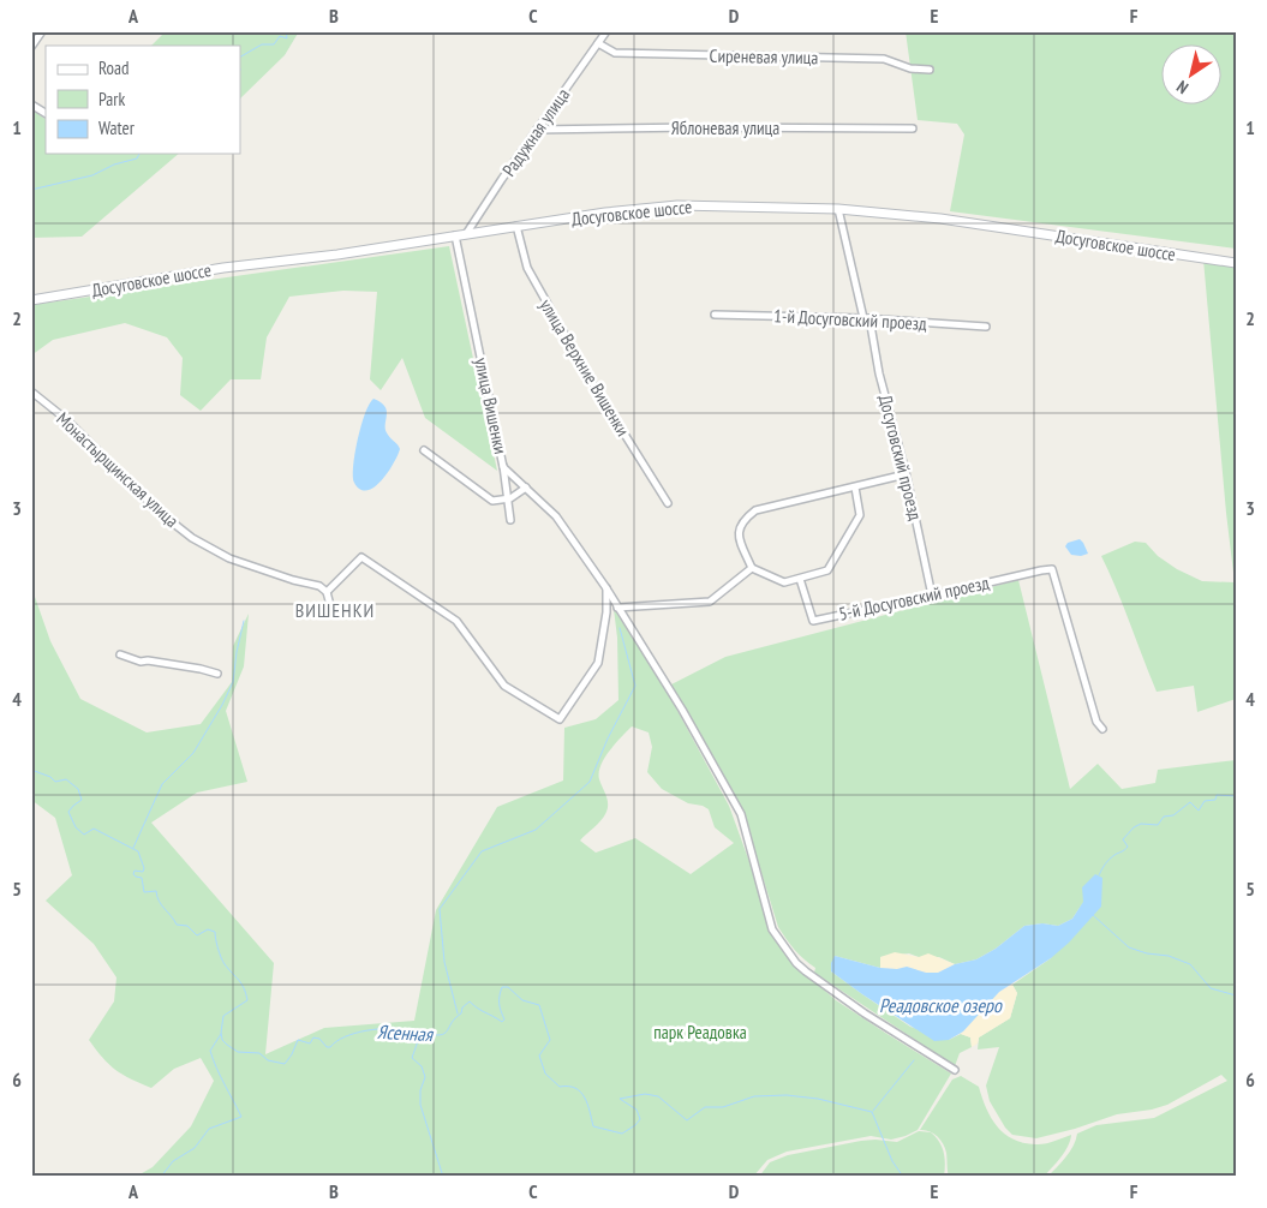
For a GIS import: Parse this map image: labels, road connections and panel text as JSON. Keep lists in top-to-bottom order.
{
  "streets": {
    "main road": ["Досуговское шоссе"],
    "street": [
      "Сиреневая улица",
      "Яблоневая улица",
      "Радужная улица",
      "1-й Досуговский проезд",
      "улица Верхние Вишенки",
      "улица Вишенки",
      "Досуговский проезд",
      "Монастырщинская улица",
      "5-й Досуговский проезд"
    ]
  },
  "crossings": [
    ["Сиреневая улица", "Радужная улица"],
    ["Яблоневая улица", "Радужная улица"],
    ["Радужная улица", "Досуговское шоссе"],
    ["Досуговское шоссе", "улица Верхние Вишенки"],
    ["Досуговское шоссе", "улица Вишенки"],
    ["Досуговское шоссе", "Досуговский проезд"],
    ["1-й Досуговский проезд", "Досуговский проезд"],
    ["Досуговский проезд", "5-й Досуговский проезд"]
  ],
  "districts": ["ВИШЕНКИ"],
  "water": ["Реадовское озеро", "Ясенная"],
  "parks": ["парк Реадовка"],
  "legend": ["Road", "Park", "Water"],
  "north": "bottom left",
  "grid": {
    "columns": [
      "A",
      "B",
      "C",
      "D",
      "E",
      "F"
    ],
    "rows": [
      "1",
      "2",
      "3",
      "4",
      "5",
      "6"
    ]
  }
}
